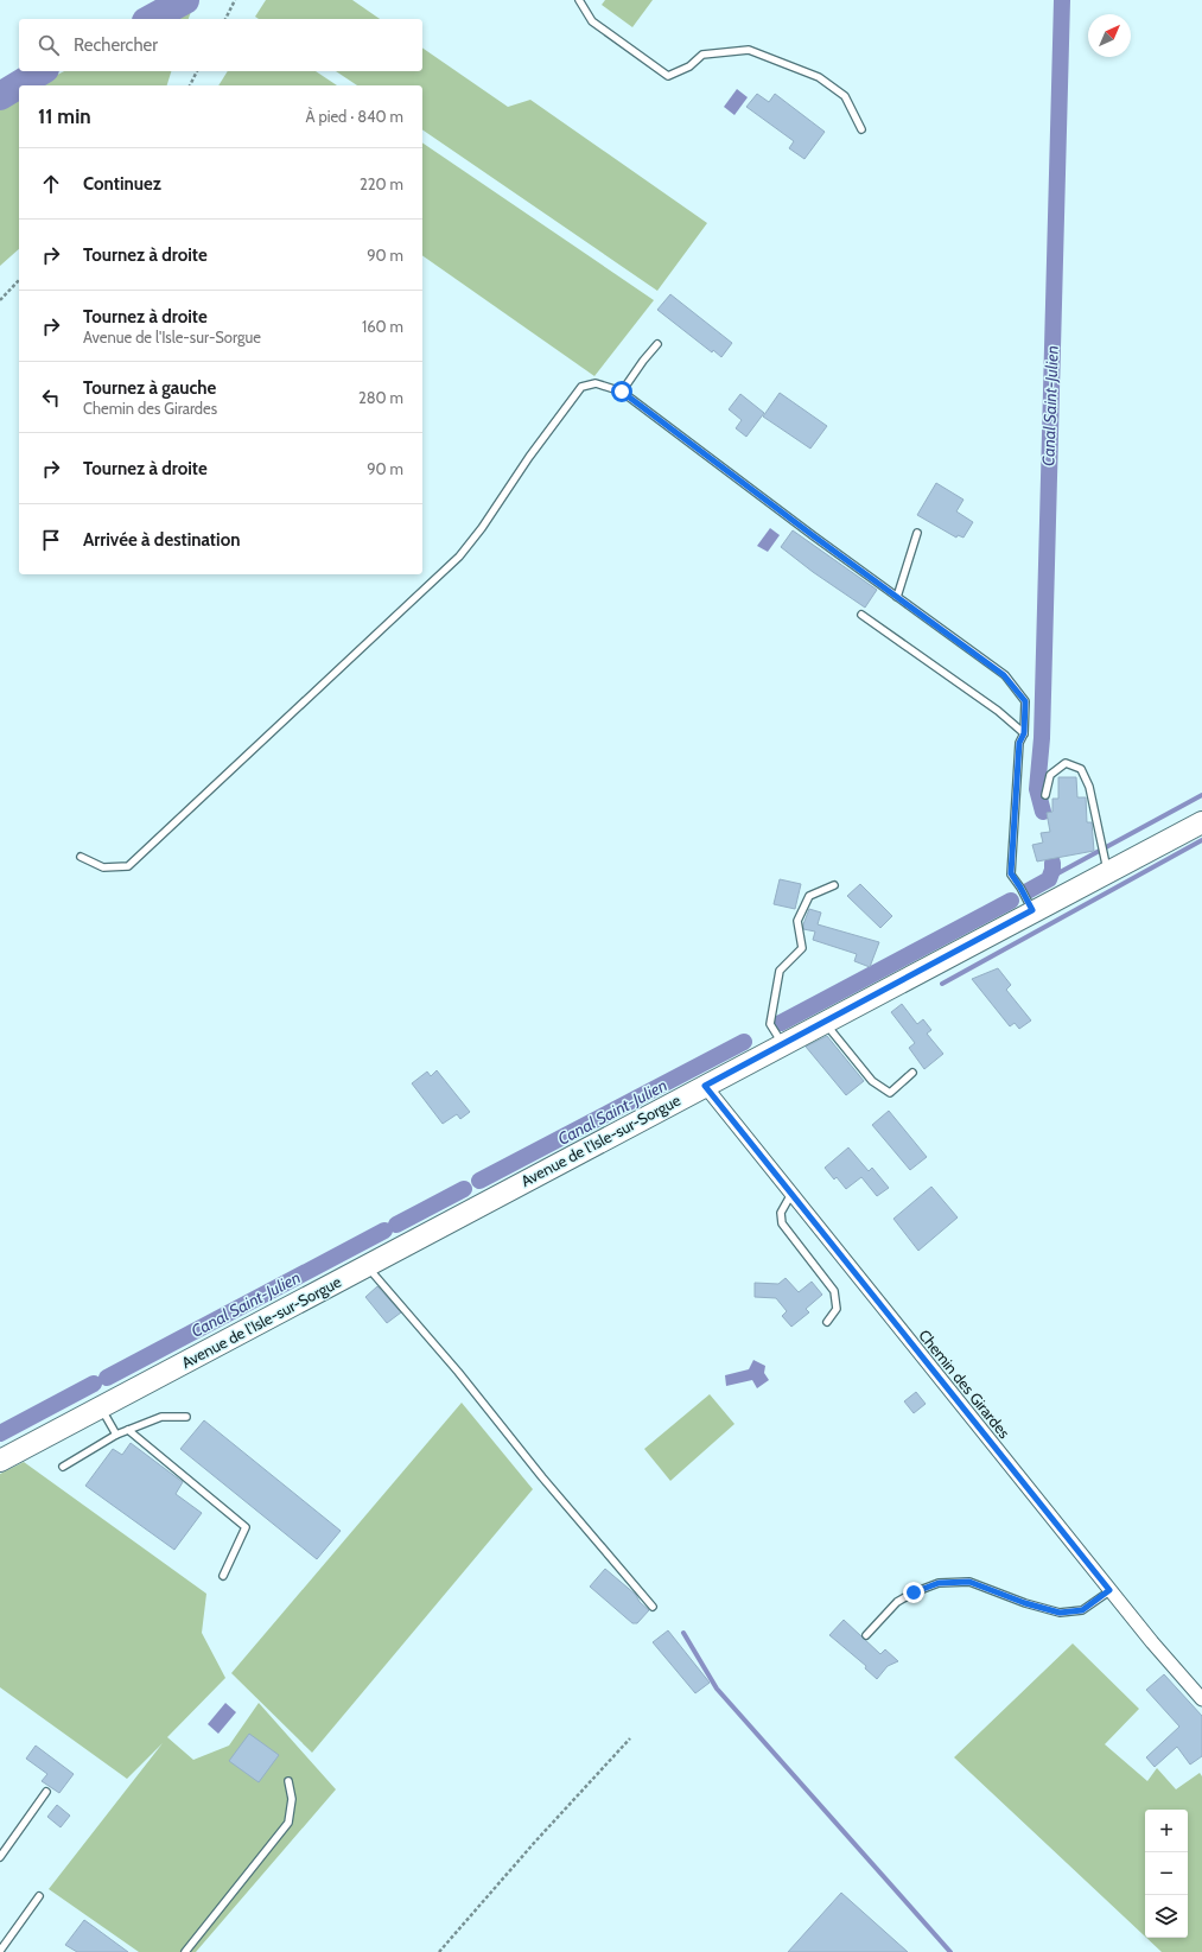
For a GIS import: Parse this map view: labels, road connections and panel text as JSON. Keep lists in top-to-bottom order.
{
  "streets": {
    "main road": ["Avenue de l'Isle-sur-Sorgue"],
    "street": ["Chemin des Girardes"]
  },
  "crossings": [
    ["Avenue de l'Isle-sur-Sorgue", "Chemin des Girardes"]
  ],
  "water": ["Canal Saint-Julien"],
  "north": "top right",
  "page": {
    "search": "Rechercher",
    "heading": ["11 min", "À pied · 840 m"],
    "list": [
      ["Continuez", "220 m"],
      ["Tournez à droite", "90 m"],
      ["Tournez à droite", "Avenue de l'Isle-sur-Sorgue", "160 m"],
      ["Tournez à gauche", "Chemin des Girardes", "280 m"],
      ["Tournez à droite", "90 m"],
      "Arrivée à destination"
    ],
    "map_buttons": ["+", "−"]
  }
}
